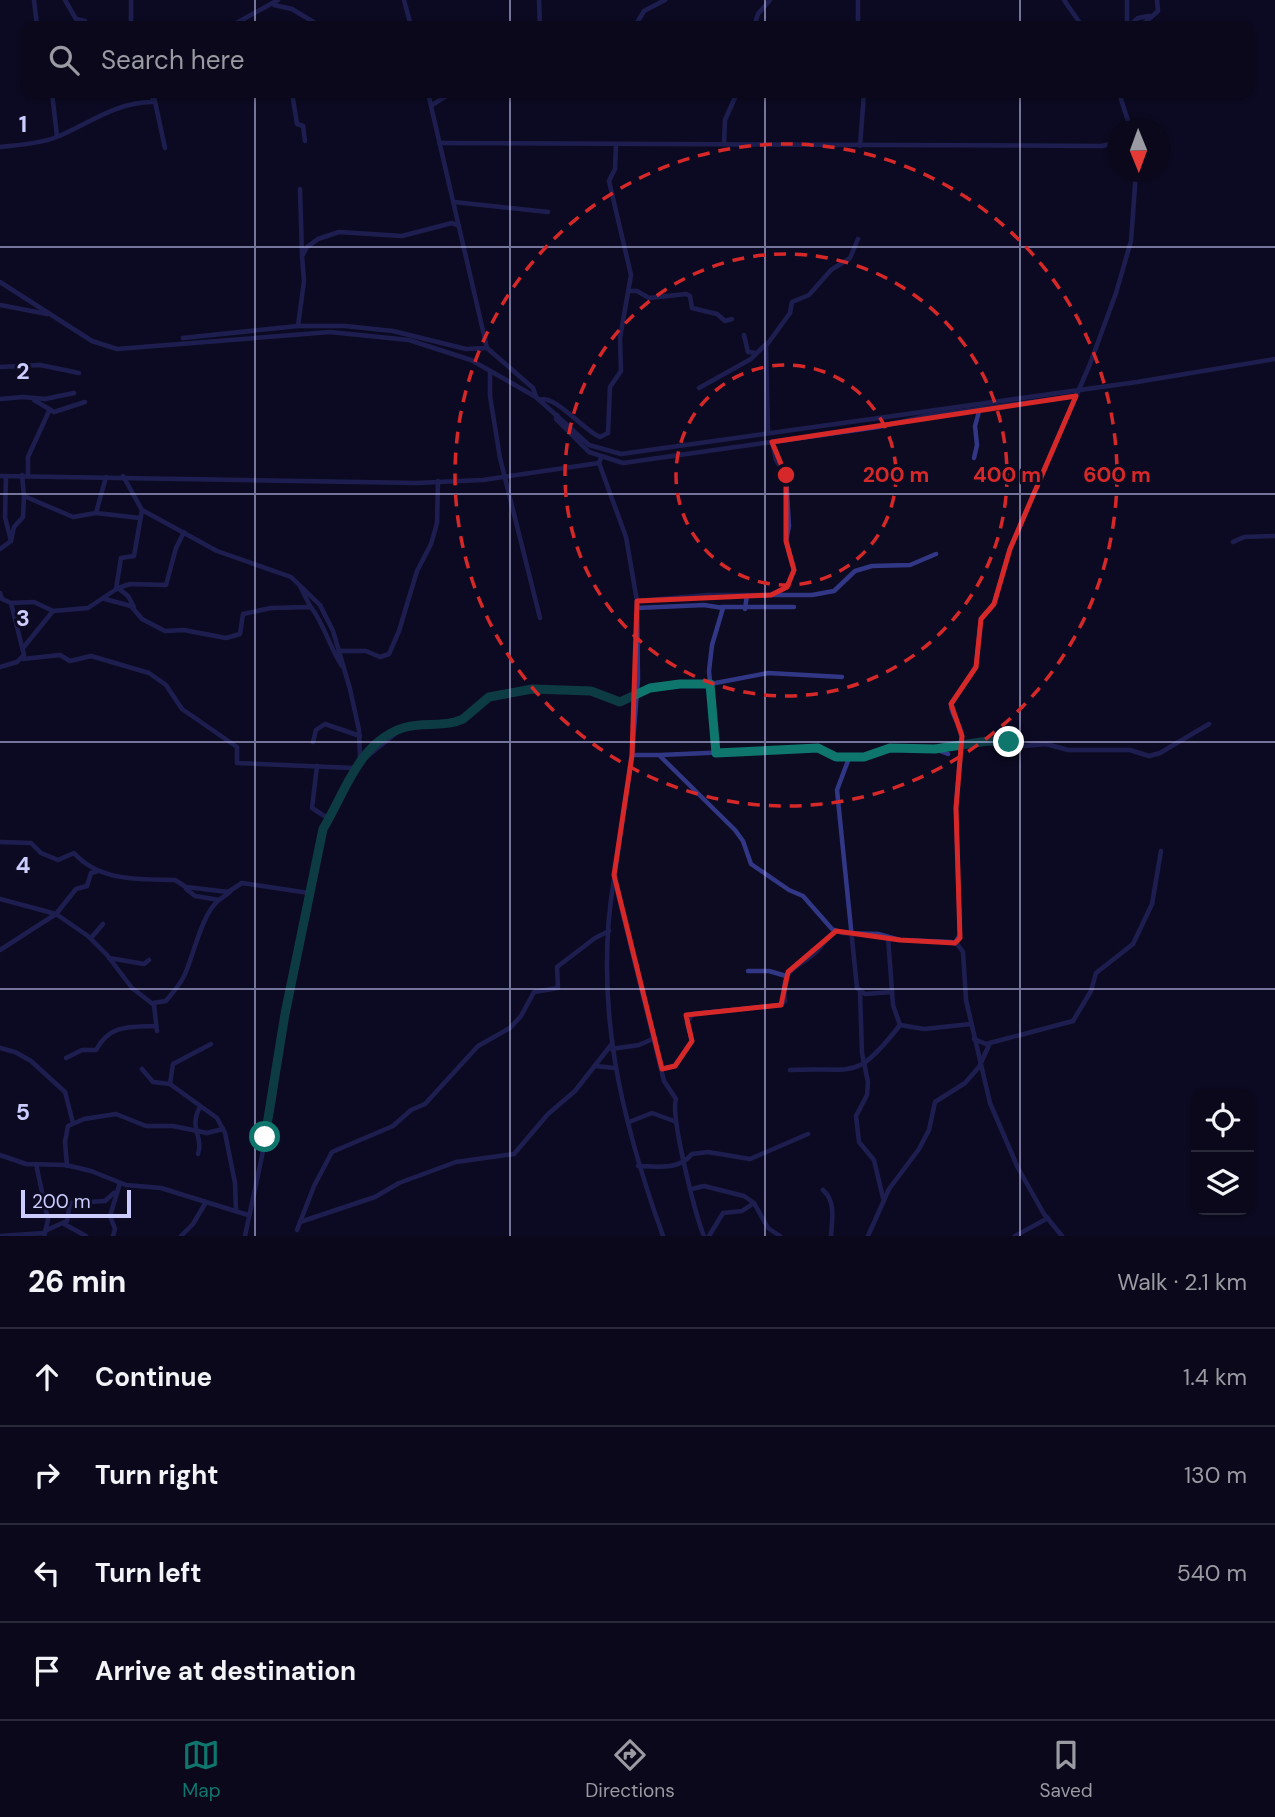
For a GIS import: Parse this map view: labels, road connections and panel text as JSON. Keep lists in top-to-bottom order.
{
  "scale_bar": "200 m",
  "north": "bottom",
  "page": {
    "search": "Search here",
    "scale": "200 m",
    "heading": ["26 min", "Walk · 2.1 km"],
    "list": [
      ["Continue", "1.4 km"],
      ["Turn right", "130 m"],
      ["Turn left", "540 m"],
      "Arrive at destination"
    ],
    "nav": ["Map", "Directions", "Saved"]
  },
  "grid": {
    "rows": [
      "1",
      "2",
      "3",
      "4",
      "5"
    ]
  },
  "rings": ["200 m", "400 m", "600 m"]
}
